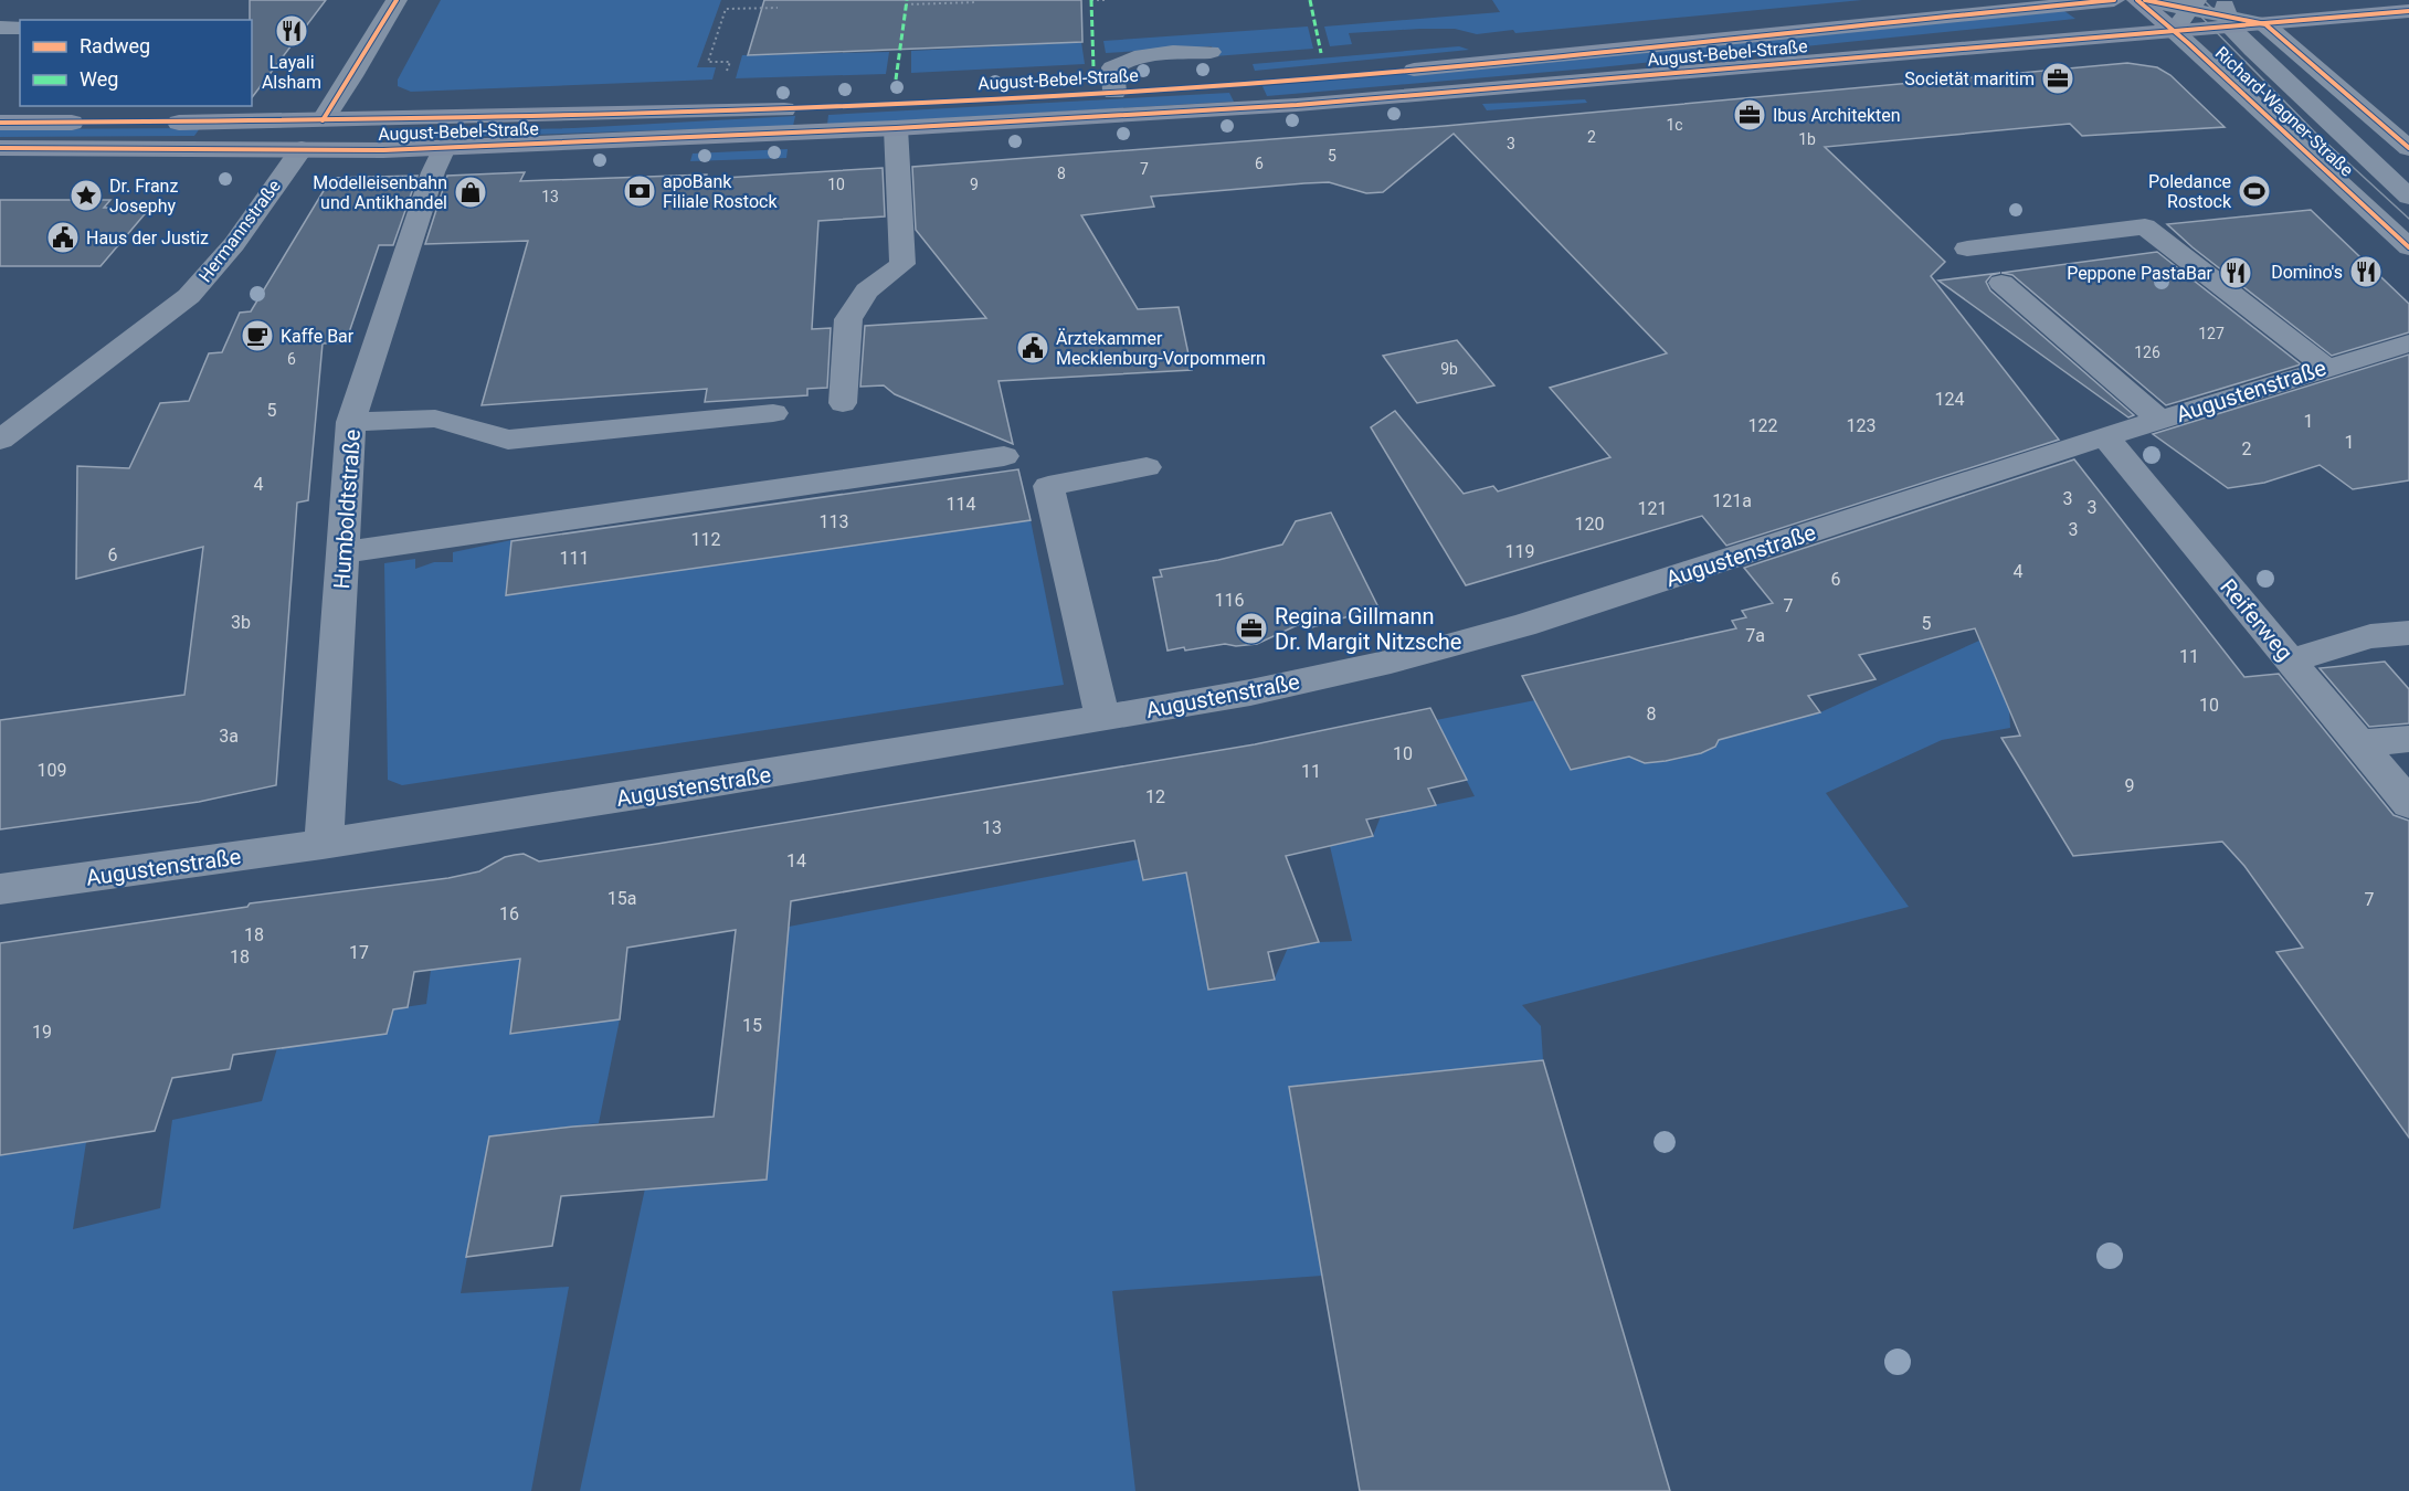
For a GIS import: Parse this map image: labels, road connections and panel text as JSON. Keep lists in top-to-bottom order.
{
  "streets": {
    "main road": ["August-Bebel-Straße", "Richard-Wagner-Straße", "Hermannstraße"],
    "street": ["Augustenstraße", "Humboldtstraße", "Reiferweg"]
  },
  "crossings": [
    ["August-Bebel-Straße", "Richard-Wagner-Straße"],
    ["August-Bebel-Straße", "Hermannstraße"],
    ["August-Bebel-Straße", "Humboldtstraße"],
    ["Augustenstraße", "Humboldtstraße"],
    ["Augustenstraße", "Reiferweg"]
  ],
  "places": {
    "restaurant": ["Layali Alsham", "Domino's", "Peppone PastaBar"],
    "office": ["Societät maritim", "Ibus Architekten", "Regina Gillmann Dr. Margit Nitzsche"],
    "bank": ["apoBank Filiale Rostock"],
    "sports": ["Poledance Rostock"],
    "shop": ["Modelleisenbahn und Antikhandel"],
    "place": ["Dr. Franz Josephy"],
    "public building": ["Haus der Justiz", "Ärztekammer Mecklenburg-Vorpommern"],
    "cafe": ["Kaffe Bar"]
  },
  "house_numbers": [
    "1c",
    "2",
    "1b",
    "3",
    "5",
    "6",
    "7",
    "8",
    "10",
    "9",
    "13",
    "127",
    "126",
    "6",
    "9b",
    "124",
    "5",
    "1",
    "122",
    "123",
    "1",
    "2",
    "4",
    "3",
    "121a",
    "114",
    "3",
    "121",
    "113",
    "120",
    "3",
    "112",
    "119",
    "6",
    "111",
    "4",
    "6",
    "116",
    "7",
    "3b",
    "5",
    "7a",
    "11",
    "10",
    "8",
    "3a",
    "10",
    "109",
    "11",
    "9",
    "12",
    "13",
    "14",
    "15a",
    "7",
    "16",
    "18",
    "17",
    "18",
    "15",
    "19"
  ],
  "legend": ["Radweg", "Weg"]
}
